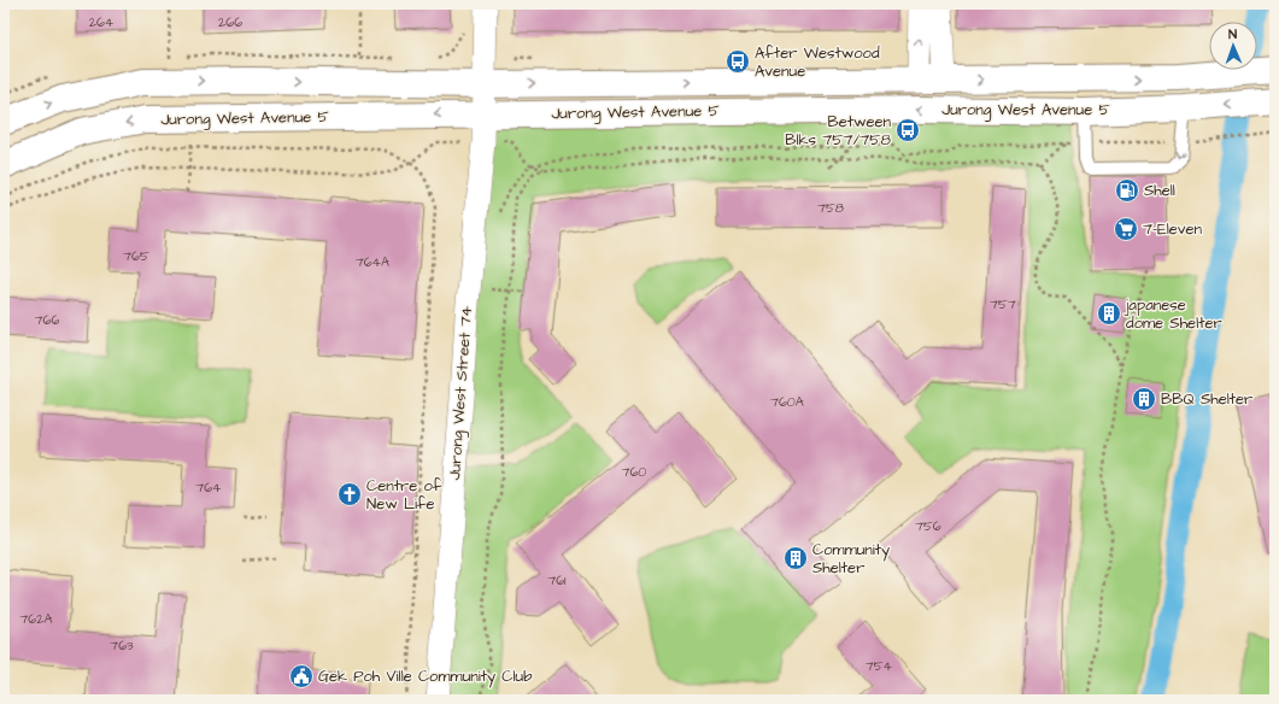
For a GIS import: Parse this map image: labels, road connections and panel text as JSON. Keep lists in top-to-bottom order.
{
  "streets": {
    "street": ["Jurong West Avenue 5", "Jurong West Street 74"]
  },
  "crossings": [
    ["Jurong West Avenue 5", "Jurong West Street 74"]
  ],
  "places": {
    "bus stop": ["After Westwood Avenue", "Between Blks 757/758"],
    "fuel station": ["Shell"],
    "supermarket": ["7-Eleven"],
    "building": ["japanese dome Shelter", "BBQ Shelter", "Community Shelter"],
    "church": ["Centre of New Life"],
    "public building": ["Gek Poh Ville Community Club"]
  },
  "house_numbers": [
    "264",
    "266",
    "758",
    "765",
    "764A",
    "757",
    "766",
    "760A",
    "760",
    "764",
    "756",
    "761",
    "762A",
    "763",
    "754"
  ],
  "north": "top"
}
